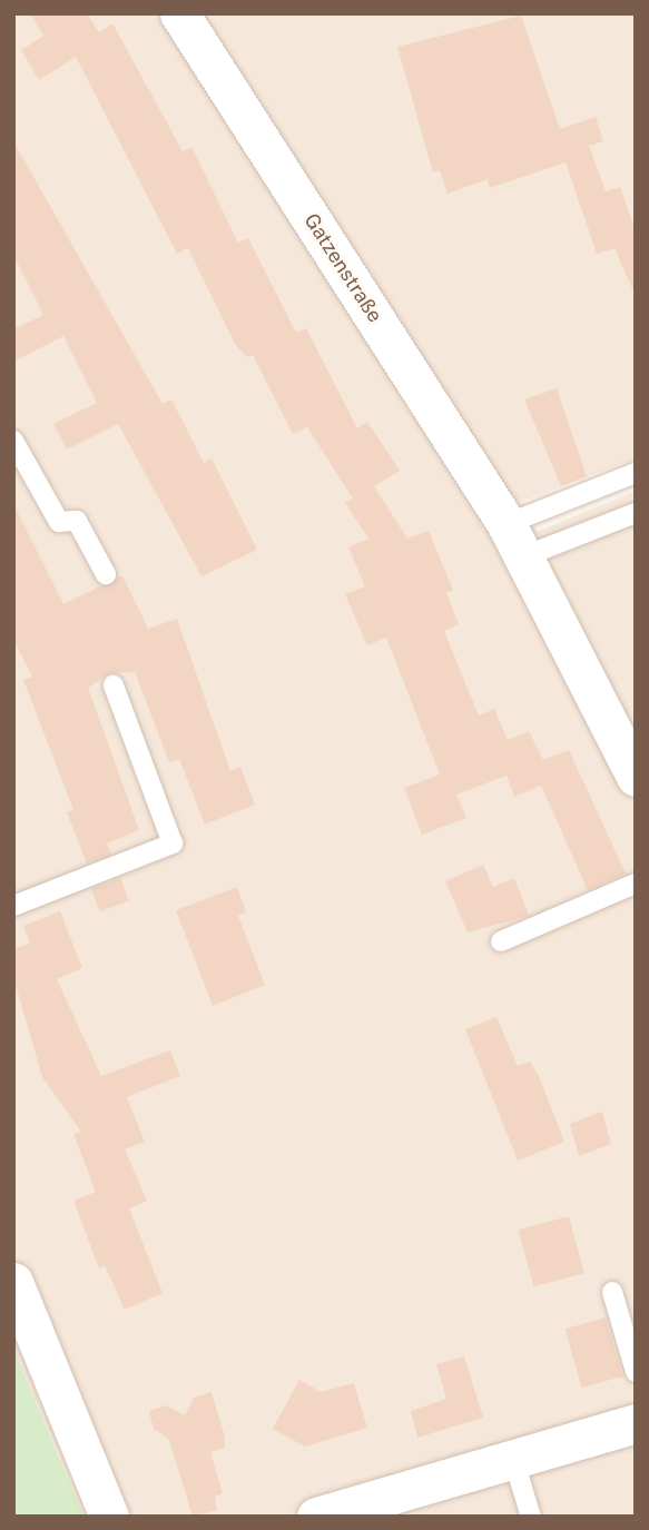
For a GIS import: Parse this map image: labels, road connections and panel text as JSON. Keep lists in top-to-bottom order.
{
  "streets": {
    "street": ["Gatzenstraße"]
  }
}
